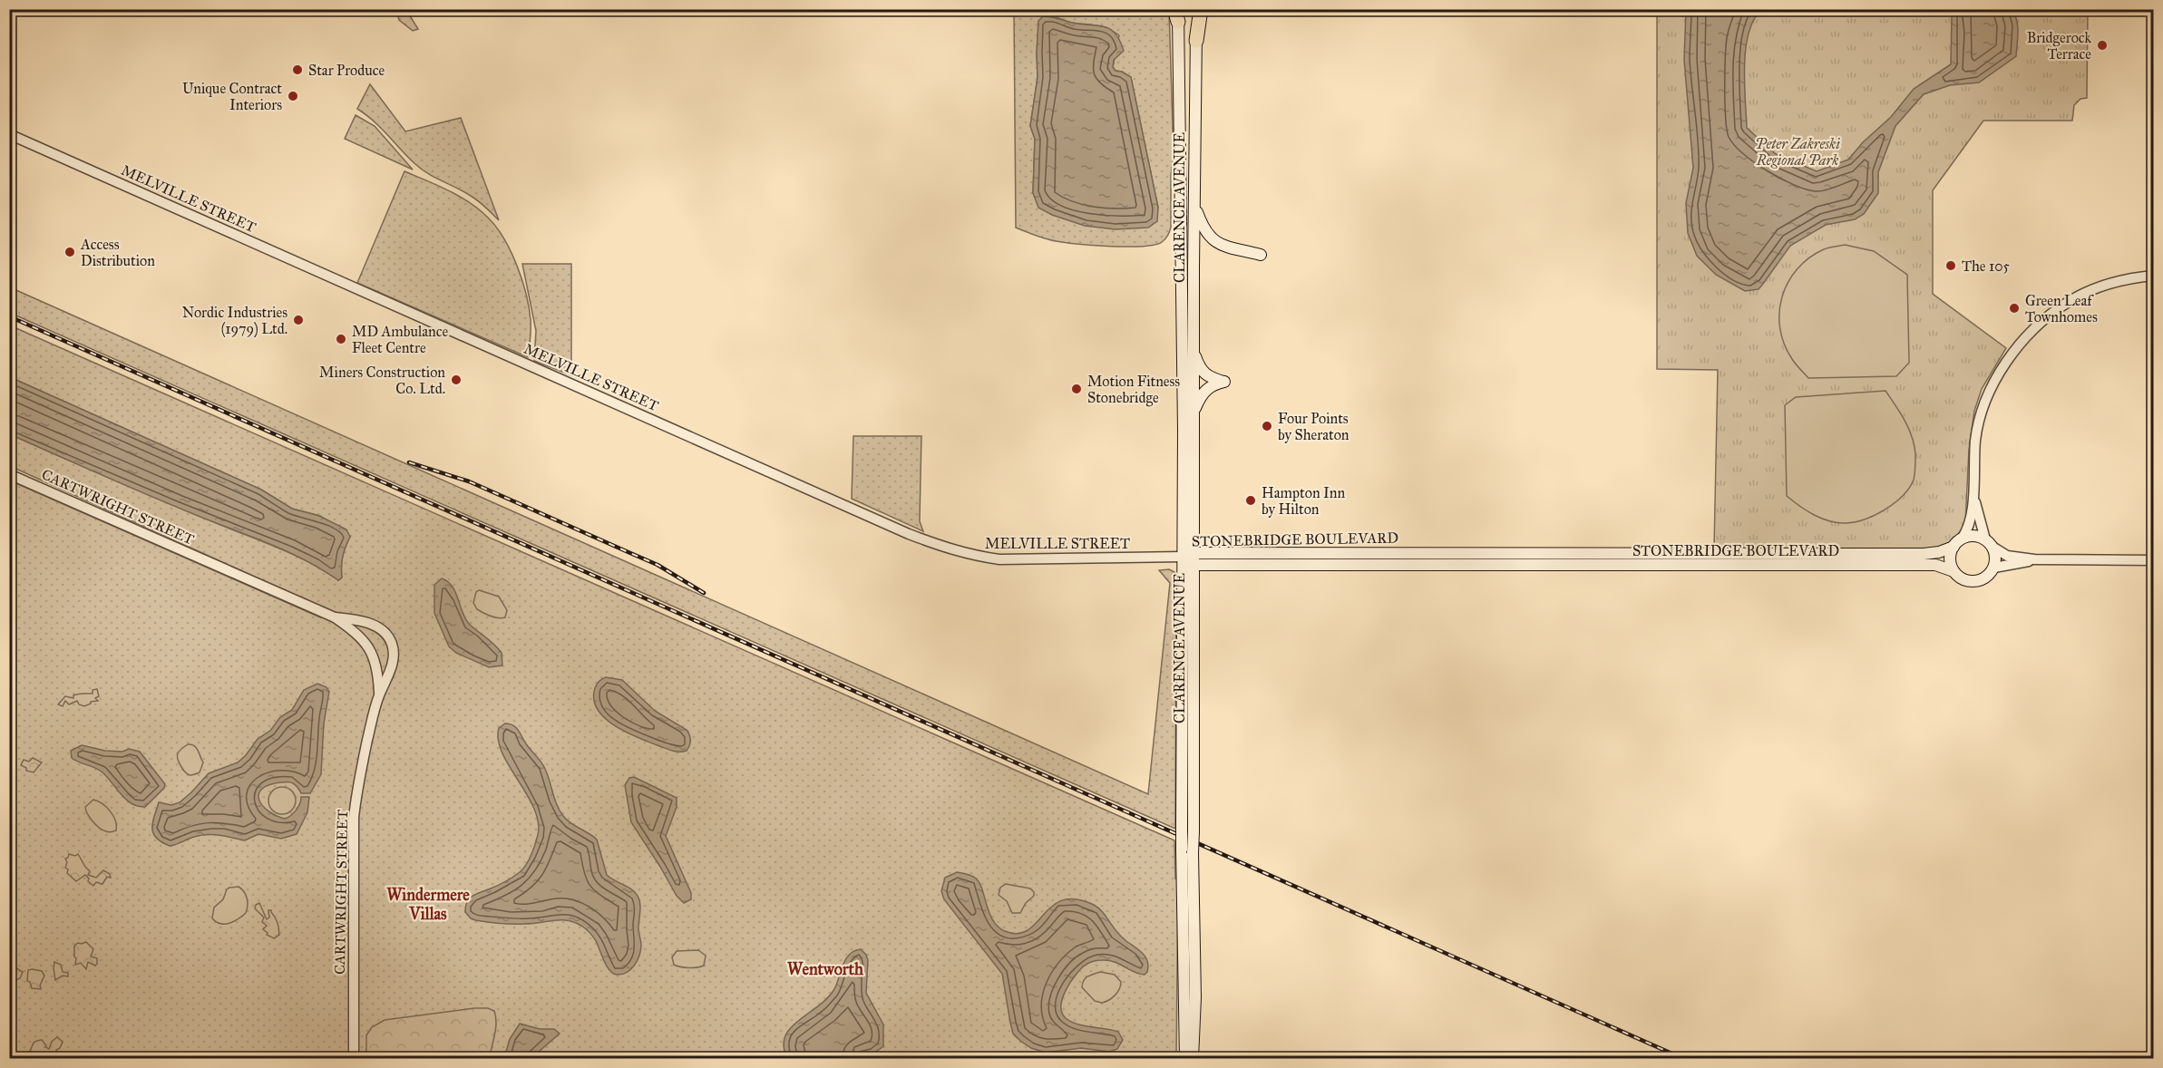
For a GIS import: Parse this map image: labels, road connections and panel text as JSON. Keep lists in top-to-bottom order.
{
  "streets": {
    "main road": ["CLARENCE AVENUE", "STONEBRIDGE BOULEVARD"],
    "street": ["MELVILLE STREET", "CARTWRIGHT STREET"]
  },
  "crossings": [
    ["MELVILLE STREET", "CLARENCE AVENUE"],
    ["MELVILLE STREET", "STONEBRIDGE BOULEVARD"],
    ["CLARENCE AVENUE", "STONEBRIDGE BOULEVARD"]
  ],
  "districts": ["Windermere Villas", "Wentworth"],
  "parks": ["Peter Zakreski Regional Park"],
  "places": [
    "Bridgerock Terrace",
    "Star Produce",
    "Unique Contract Interiors",
    "Access Distribution",
    "The 105",
    "Green Leaf Townhomes",
    "Nordic Industries (1979) Ltd.",
    "MD Ambulance Fleet Centre",
    "Miners Construction Co. Ltd.",
    "Motion Fitness Stonebridge",
    "Four Points by Sheraton",
    "Hampton Inn by Hilton"
  ]
}
